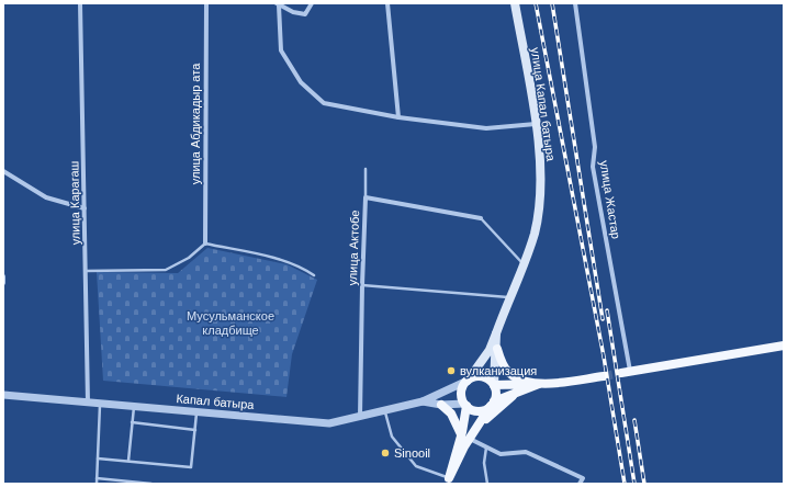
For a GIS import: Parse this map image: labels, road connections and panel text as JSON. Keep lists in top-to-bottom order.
{
  "streets": {
    "main road": ["улица Капал батыра"],
    "street": [
      "улица Абдикадыр ата",
      "улица Жастар",
      "улица Карагаш",
      "улица Актобе",
      "Капал батыра"
    ]
  },
  "crossings": [
    ["улица Капал батыра", "Капал батыра"],
    ["улица Карагаш", "Капал батыра"],
    ["улица Актобе", "Капал батыра"]
  ],
  "parks": ["Мусульманское кладбище"],
  "places": ["вулканизация", "Sinooil"]
}
